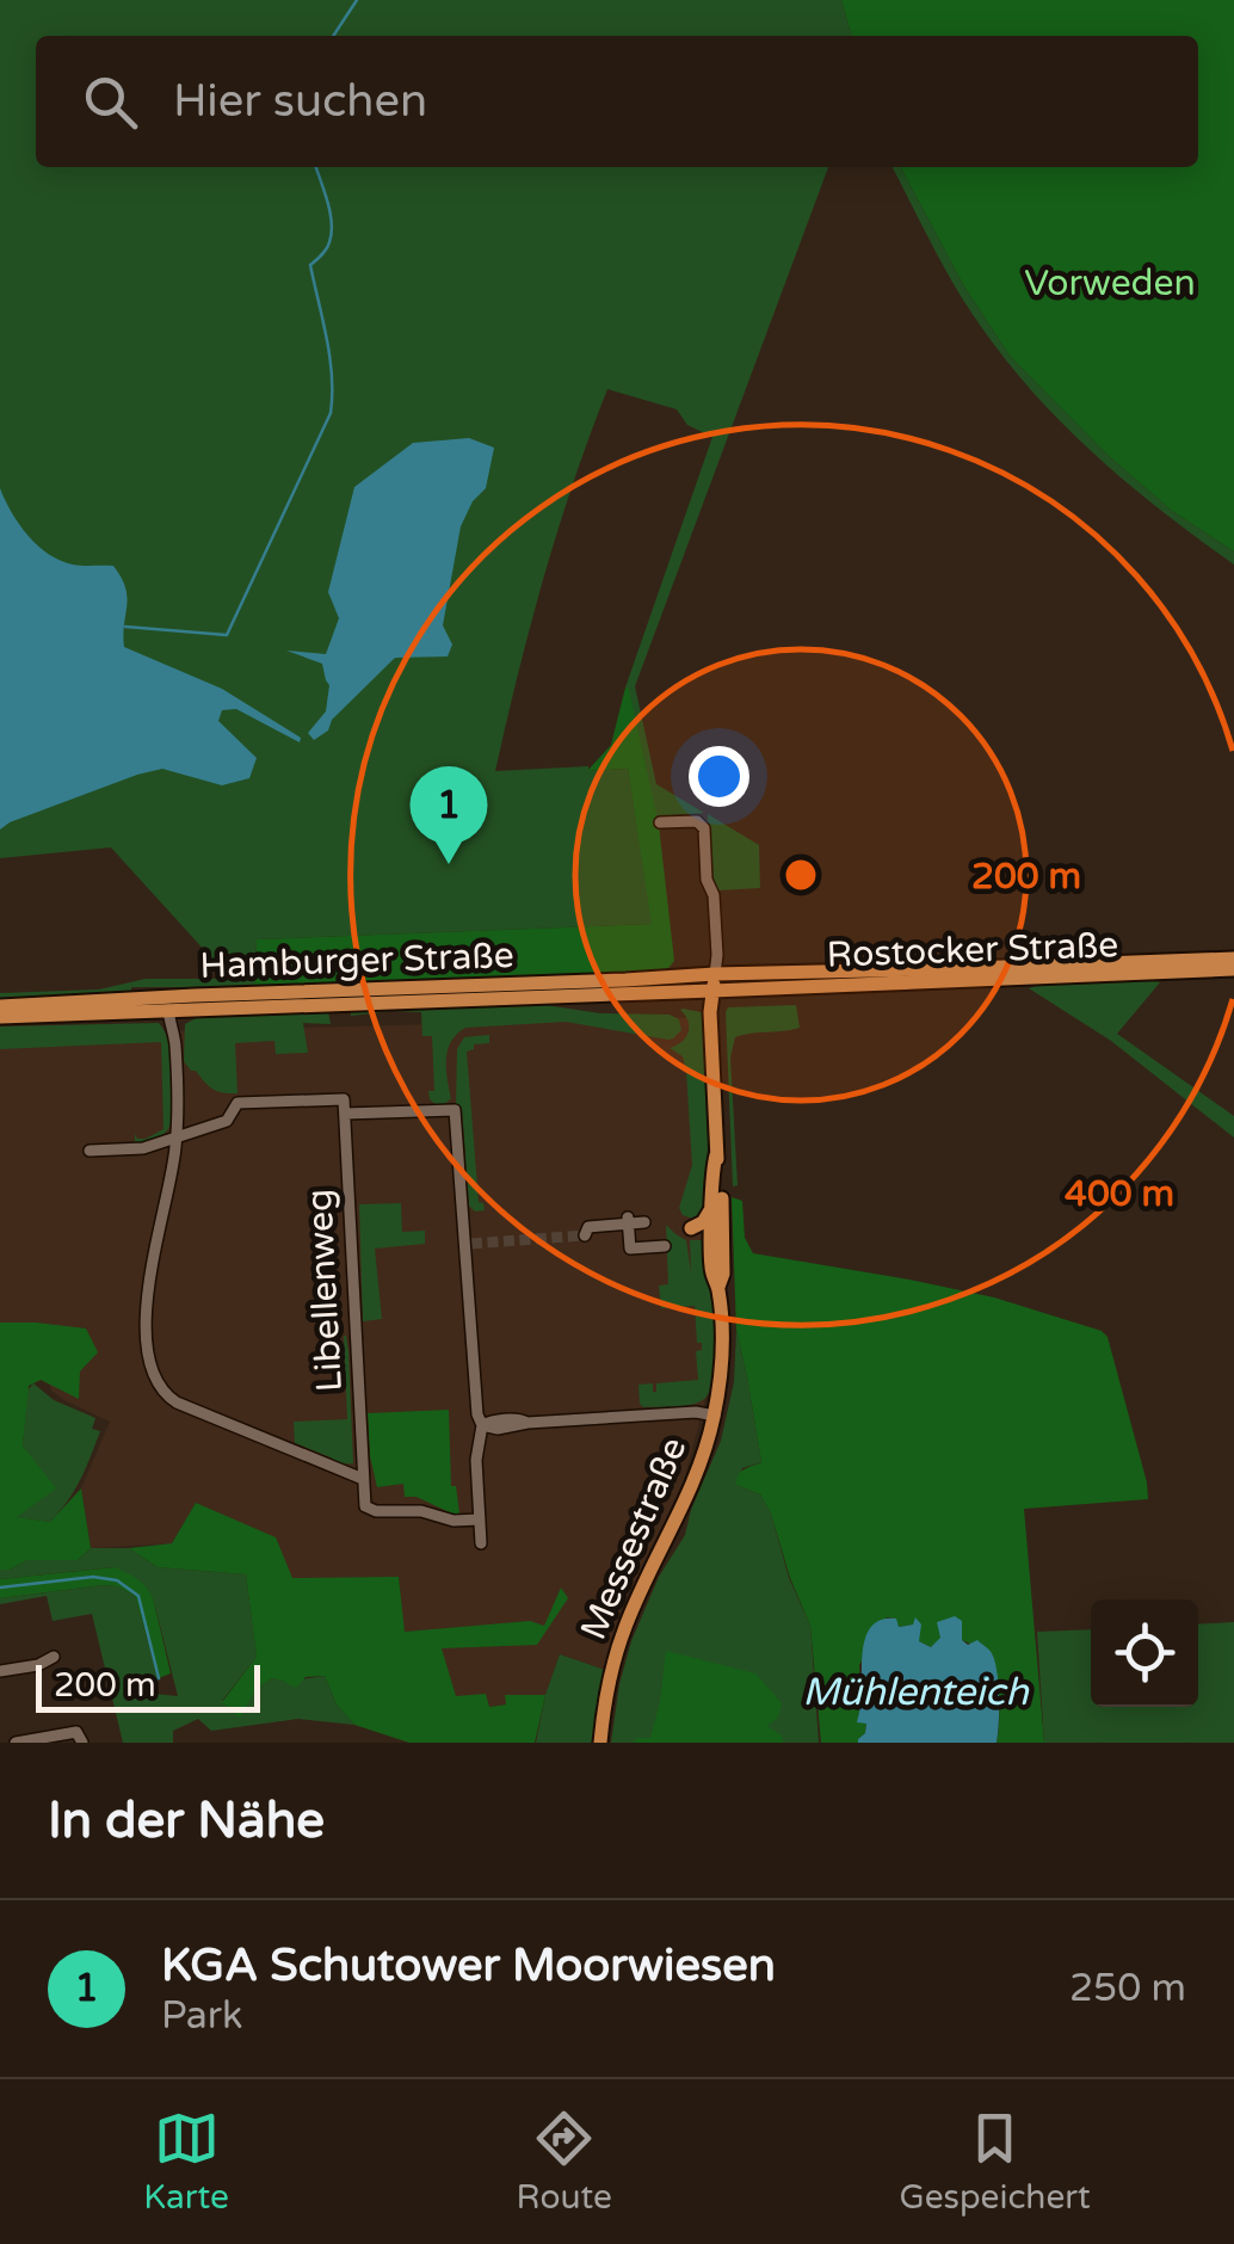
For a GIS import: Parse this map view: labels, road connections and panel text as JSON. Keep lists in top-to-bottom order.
{
  "streets": {
    "main road": ["Rostocker Straße", "Hamburger Straße", "Messestraße"],
    "street": ["Libellenweg"]
  },
  "crossings": [
    ["Rostocker Straße", "Hamburger Straße"],
    ["Rostocker Straße", "Messestraße"],
    ["Hamburger Straße", "Messestraße"]
  ],
  "water": ["Mühlenteich"],
  "parks": ["Vorweden"],
  "scale_bar": "200 m",
  "page": {
    "search": "Hier suchen",
    "pins": "1",
    "scale": "200 m",
    "heading": "In der Nähe",
    "list": [
      {
        "mark": "1",
        "name": "KGA Schutower Moorwiesen",
        "note": "Park",
        "value": "250 m"
      }
    ],
    "nav": ["Karte", "Route", "Gespeichert"]
  },
  "rings": ["200 m", "400 m"]
}
